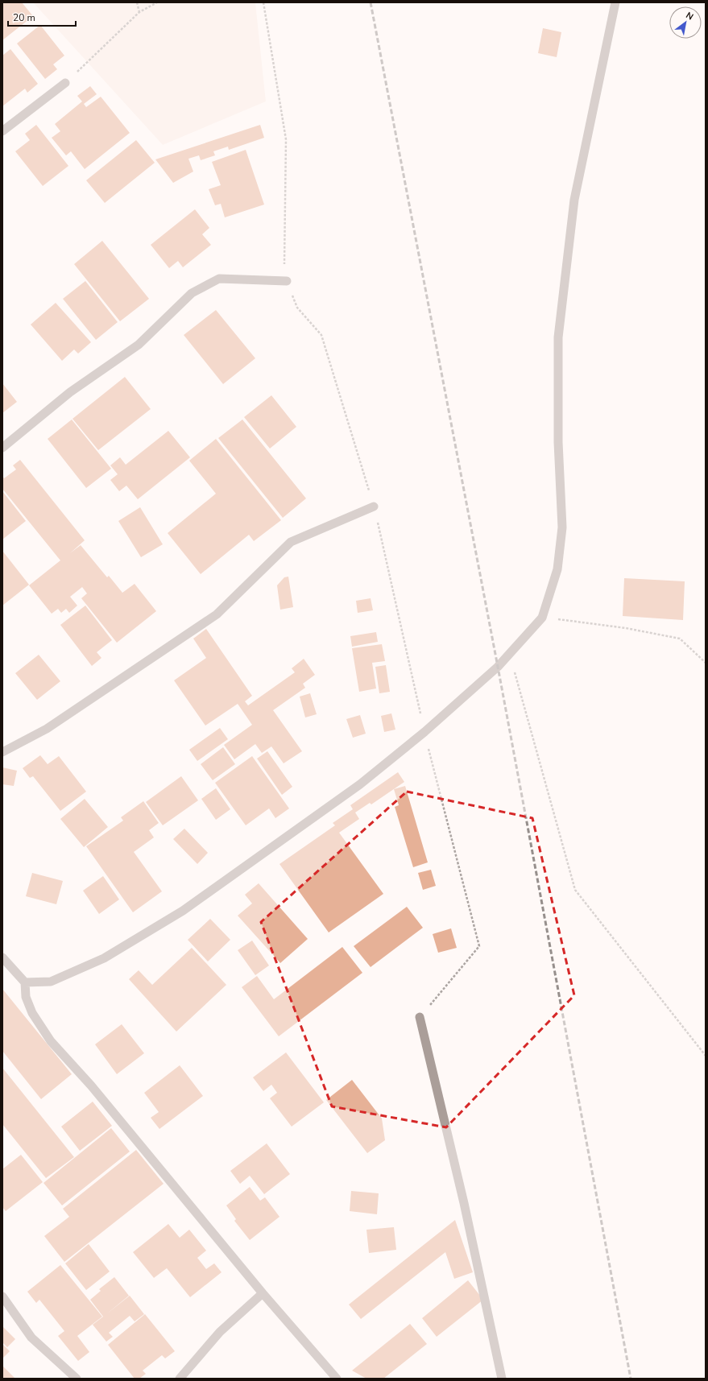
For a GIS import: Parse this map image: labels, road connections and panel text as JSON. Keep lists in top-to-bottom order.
{
  "scale_bar": "20 m",
  "north": "top right"
}
